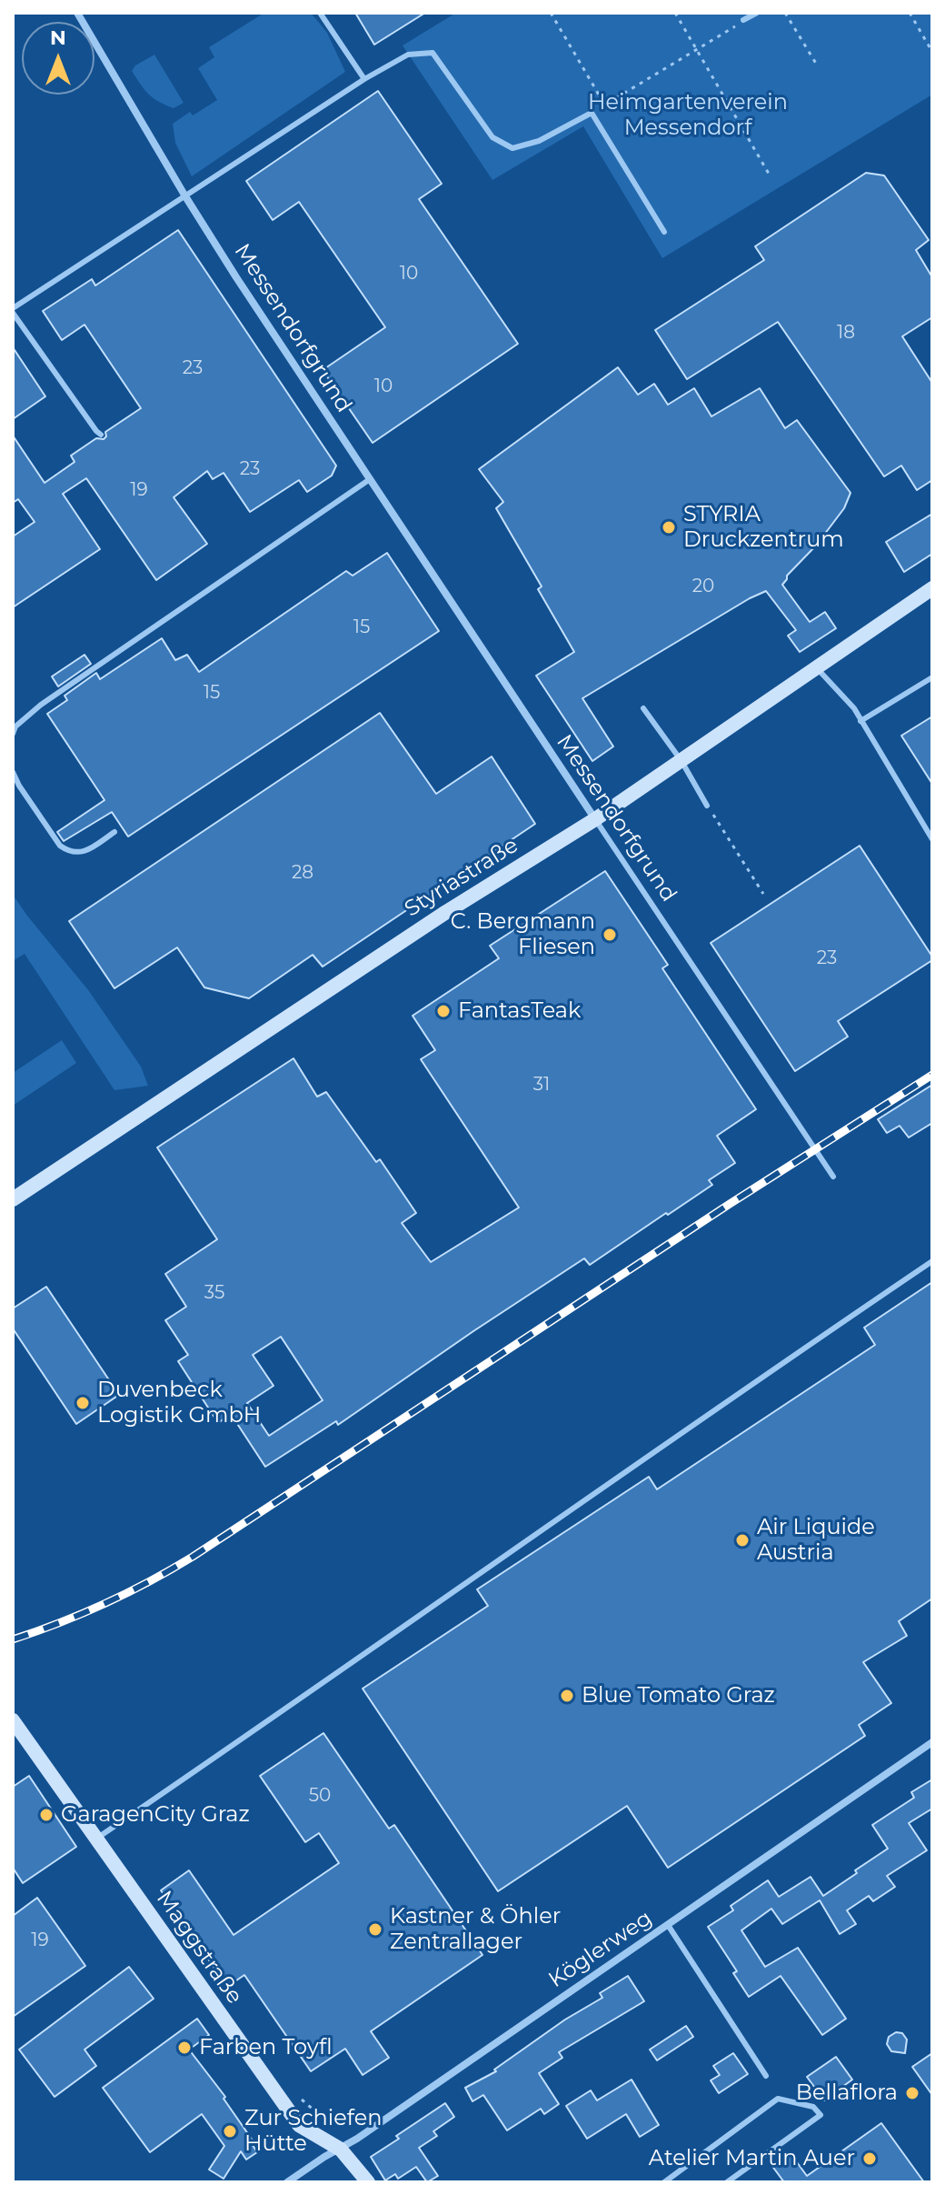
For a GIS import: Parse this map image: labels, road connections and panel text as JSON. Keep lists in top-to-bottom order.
{
  "streets": {
    "street": [
      "Messendorfgrund",
      "Styriastraße",
      "Maggstraße",
      "Köglerweg"
    ]
  },
  "crossings": [
    ["Messendorfgrund", "Styriastraße"],
    ["Maggstraße", "Köglerweg"]
  ],
  "parks": ["Heimgartenverein Messendorf"],
  "places": [
    "STYRIA Druckzentrum",
    "C. Bergmann Fliesen",
    "FantasTeak",
    "Duvenbeck Logistik GmbH",
    "Air Liquide Austria",
    "Blue Tomato Graz",
    "GaragenCity Graz",
    "Kastner & Öhler Zentrallager",
    "Farben Toyfl",
    "Bellaflora",
    "Zur Schiefen Hütte",
    "Atelier Martin Auer"
  ],
  "house_numbers": [
    "10",
    "18",
    "23",
    "10",
    "23",
    "19",
    "20",
    "15",
    "15",
    "28",
    "23",
    "31",
    "35",
    "50",
    "19"
  ],
  "north": "top"
}
